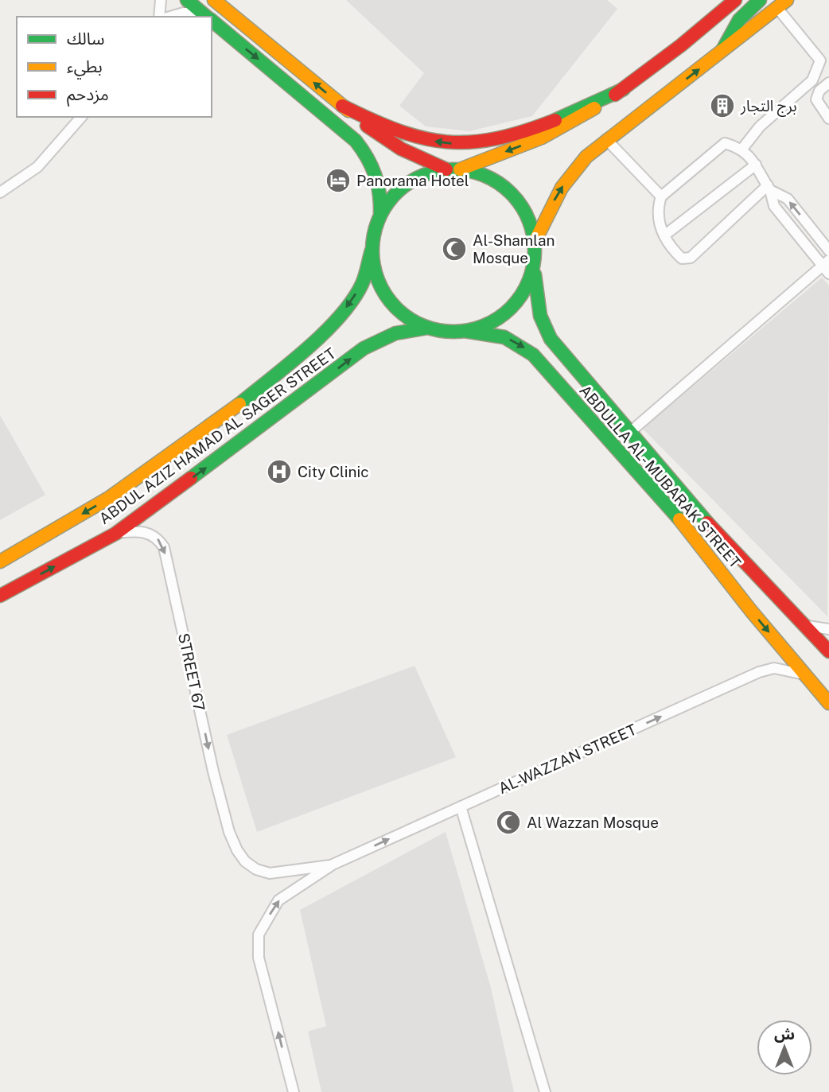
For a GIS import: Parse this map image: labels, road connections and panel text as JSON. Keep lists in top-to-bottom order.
{
  "streets": {
    "main road": ["ABDUL AZIZ HAMAD AL SAGER STREET", "ABDULLA AL- MUBARAK STREET"],
    "street": ["STREET 67", "AL-WAZZAN STREET"]
  },
  "crossings": [
    ["ABDUL AZIZ HAMAD AL SAGER STREET", "ABDULLA AL- MUBARAK STREET"],
    ["ABDUL AZIZ HAMAD AL SAGER STREET", "STREET 67"],
    ["ABDULLA AL- MUBARAK STREET", "AL-WAZZAN STREET"],
    ["STREET 67", "AL-WAZZAN STREET"]
  ],
  "one_way": ["STREET 67", "AL-WAZZAN STREET"],
  "places": {
    "building": ["برج التجار"],
    "hotel": ["Panorama Hotel"],
    "mosque": ["Al-Shamlan Mosque", "Al Wazzan Mosque"],
    "hospital": ["City Clinic"]
  },
  "legend": ["سالك", "بطيء", "مزدحم"],
  "north": "top"
}
